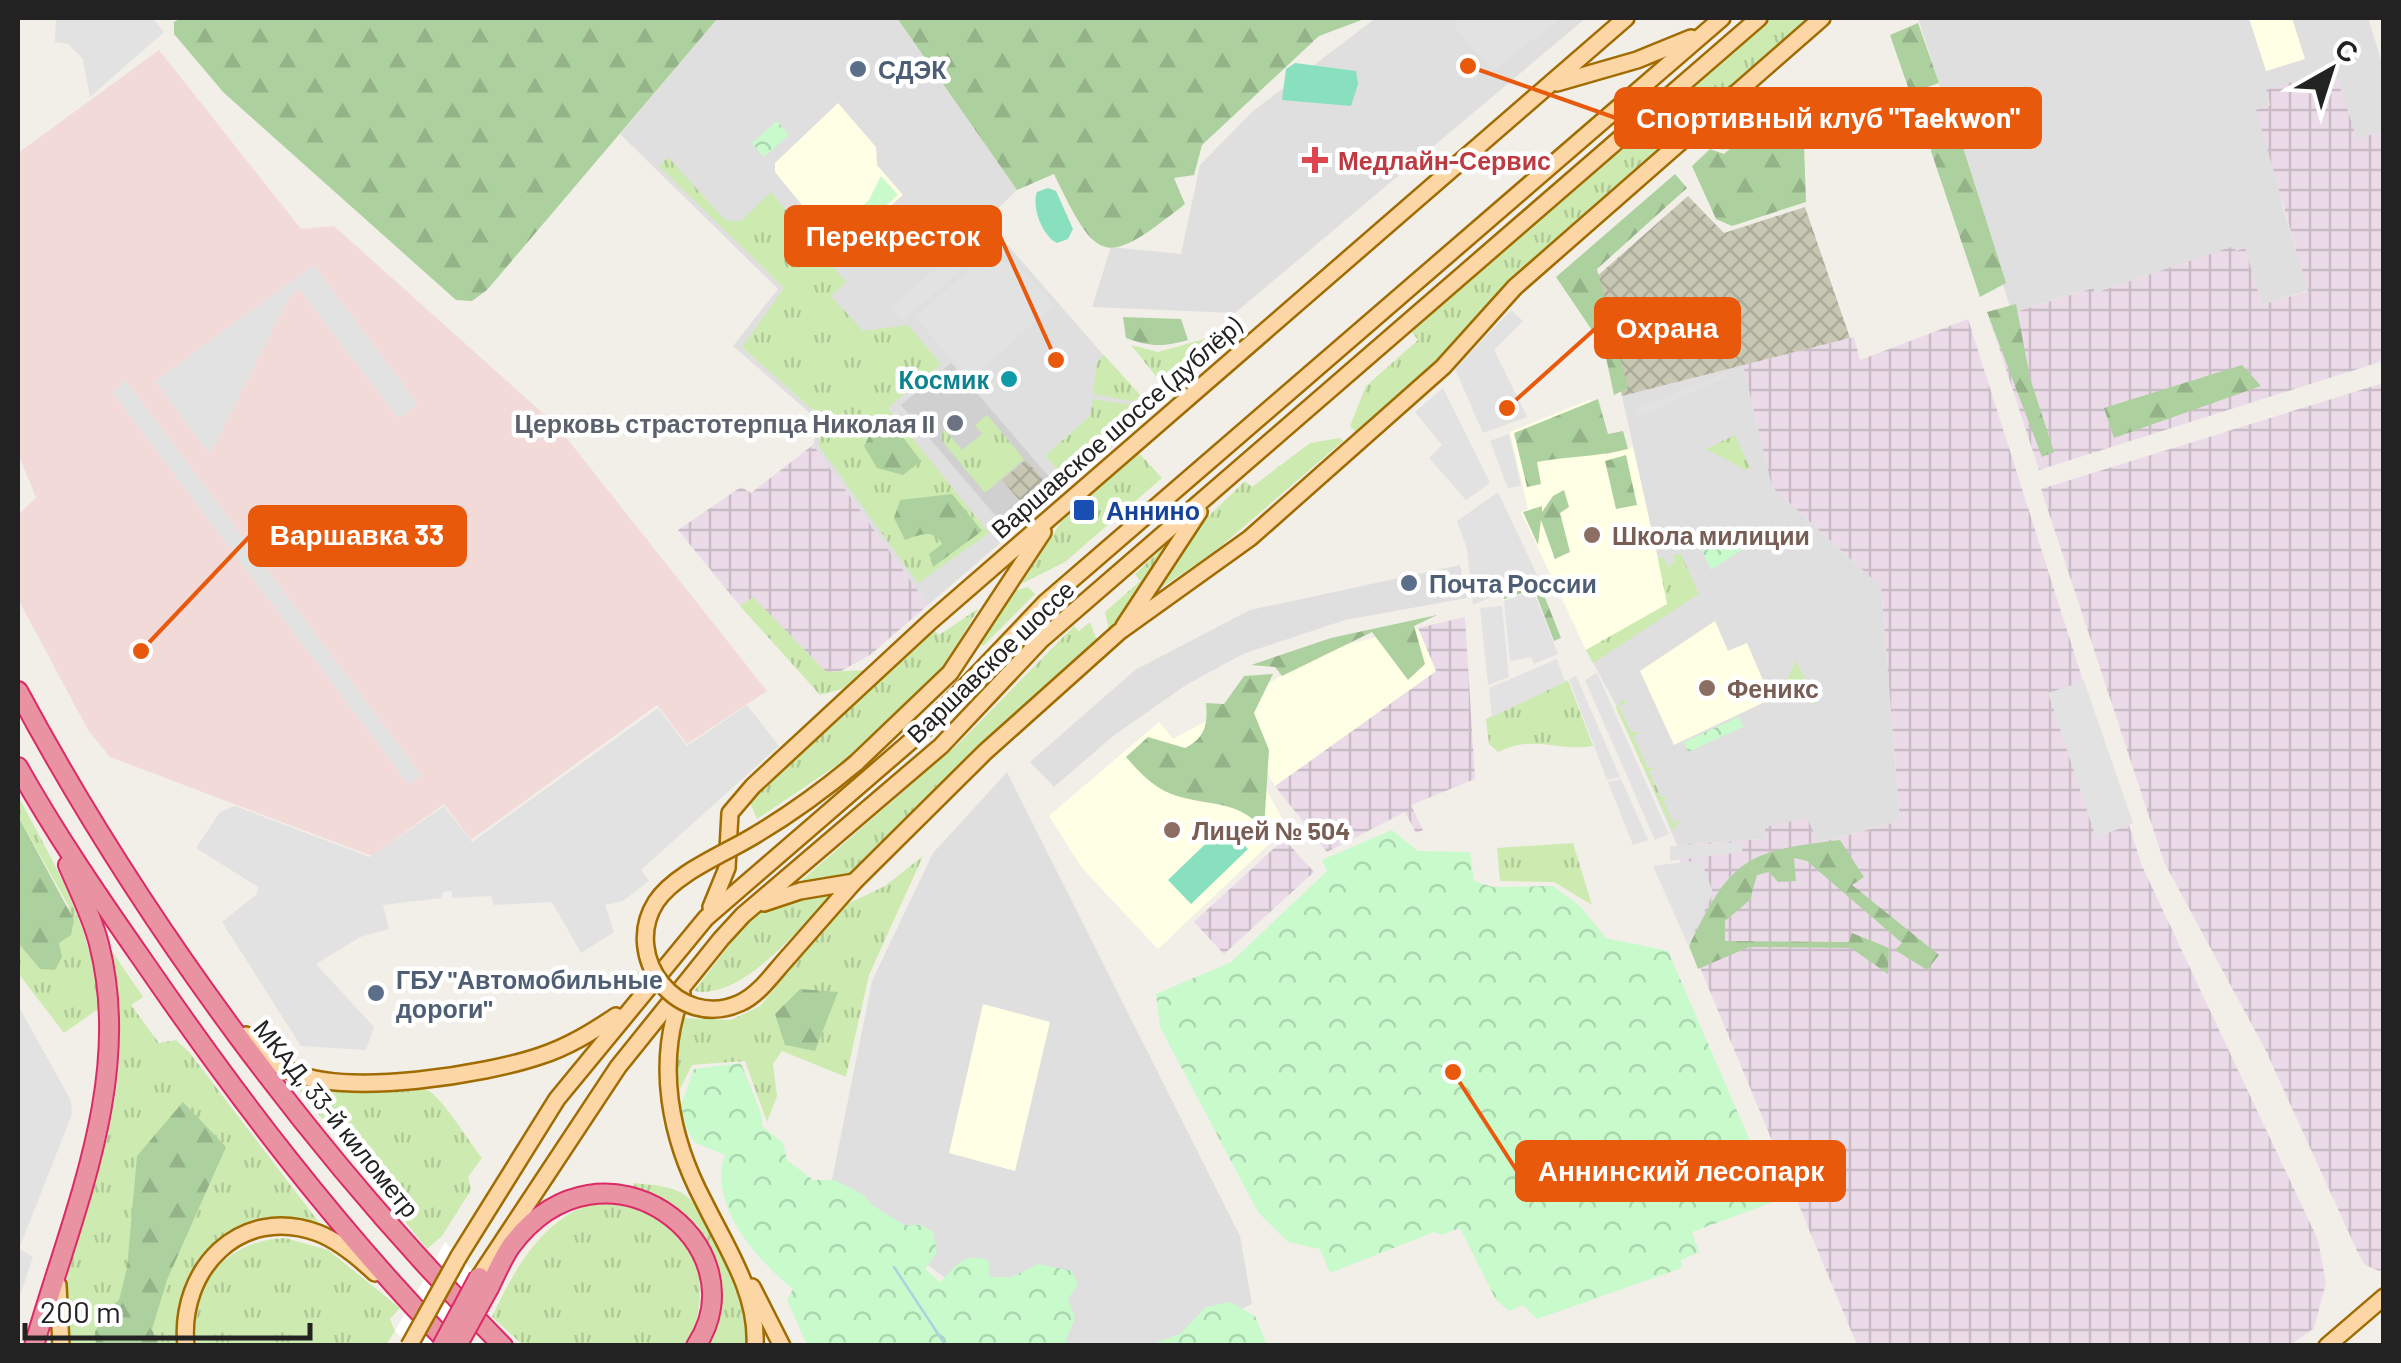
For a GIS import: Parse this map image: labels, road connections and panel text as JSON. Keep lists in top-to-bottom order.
{
  "streets": {
    "highway": ["Варшавское шоссе", "МКАД, 33-й километр"],
    "main road": ["Варшавское шоссе (дублёр)"]
  },
  "crossings": [
    ["Варшавское шоссе (дублёр)", "Варшавское шоссе"]
  ],
  "places": {
    "other": [
      "Спортивный клуб \"Taekwon\"",
      "СДЭК",
      "Перекресток",
      "Космик",
      "Охрана",
      "Церковь страстотерпца Николая II",
      "Школа милиции",
      "Почта России",
      "Варшавка 33",
      "Феникс",
      "Лицей № 504",
      "ГБУ \"Автомобильные дороги\"",
      "Аннинский лесопарк"
    ],
    "health": ["Медлайн-Сервис"],
    "transit": ["Аннино"]
  },
  "scale_bar": "200 m",
  "north": "top right"
}
